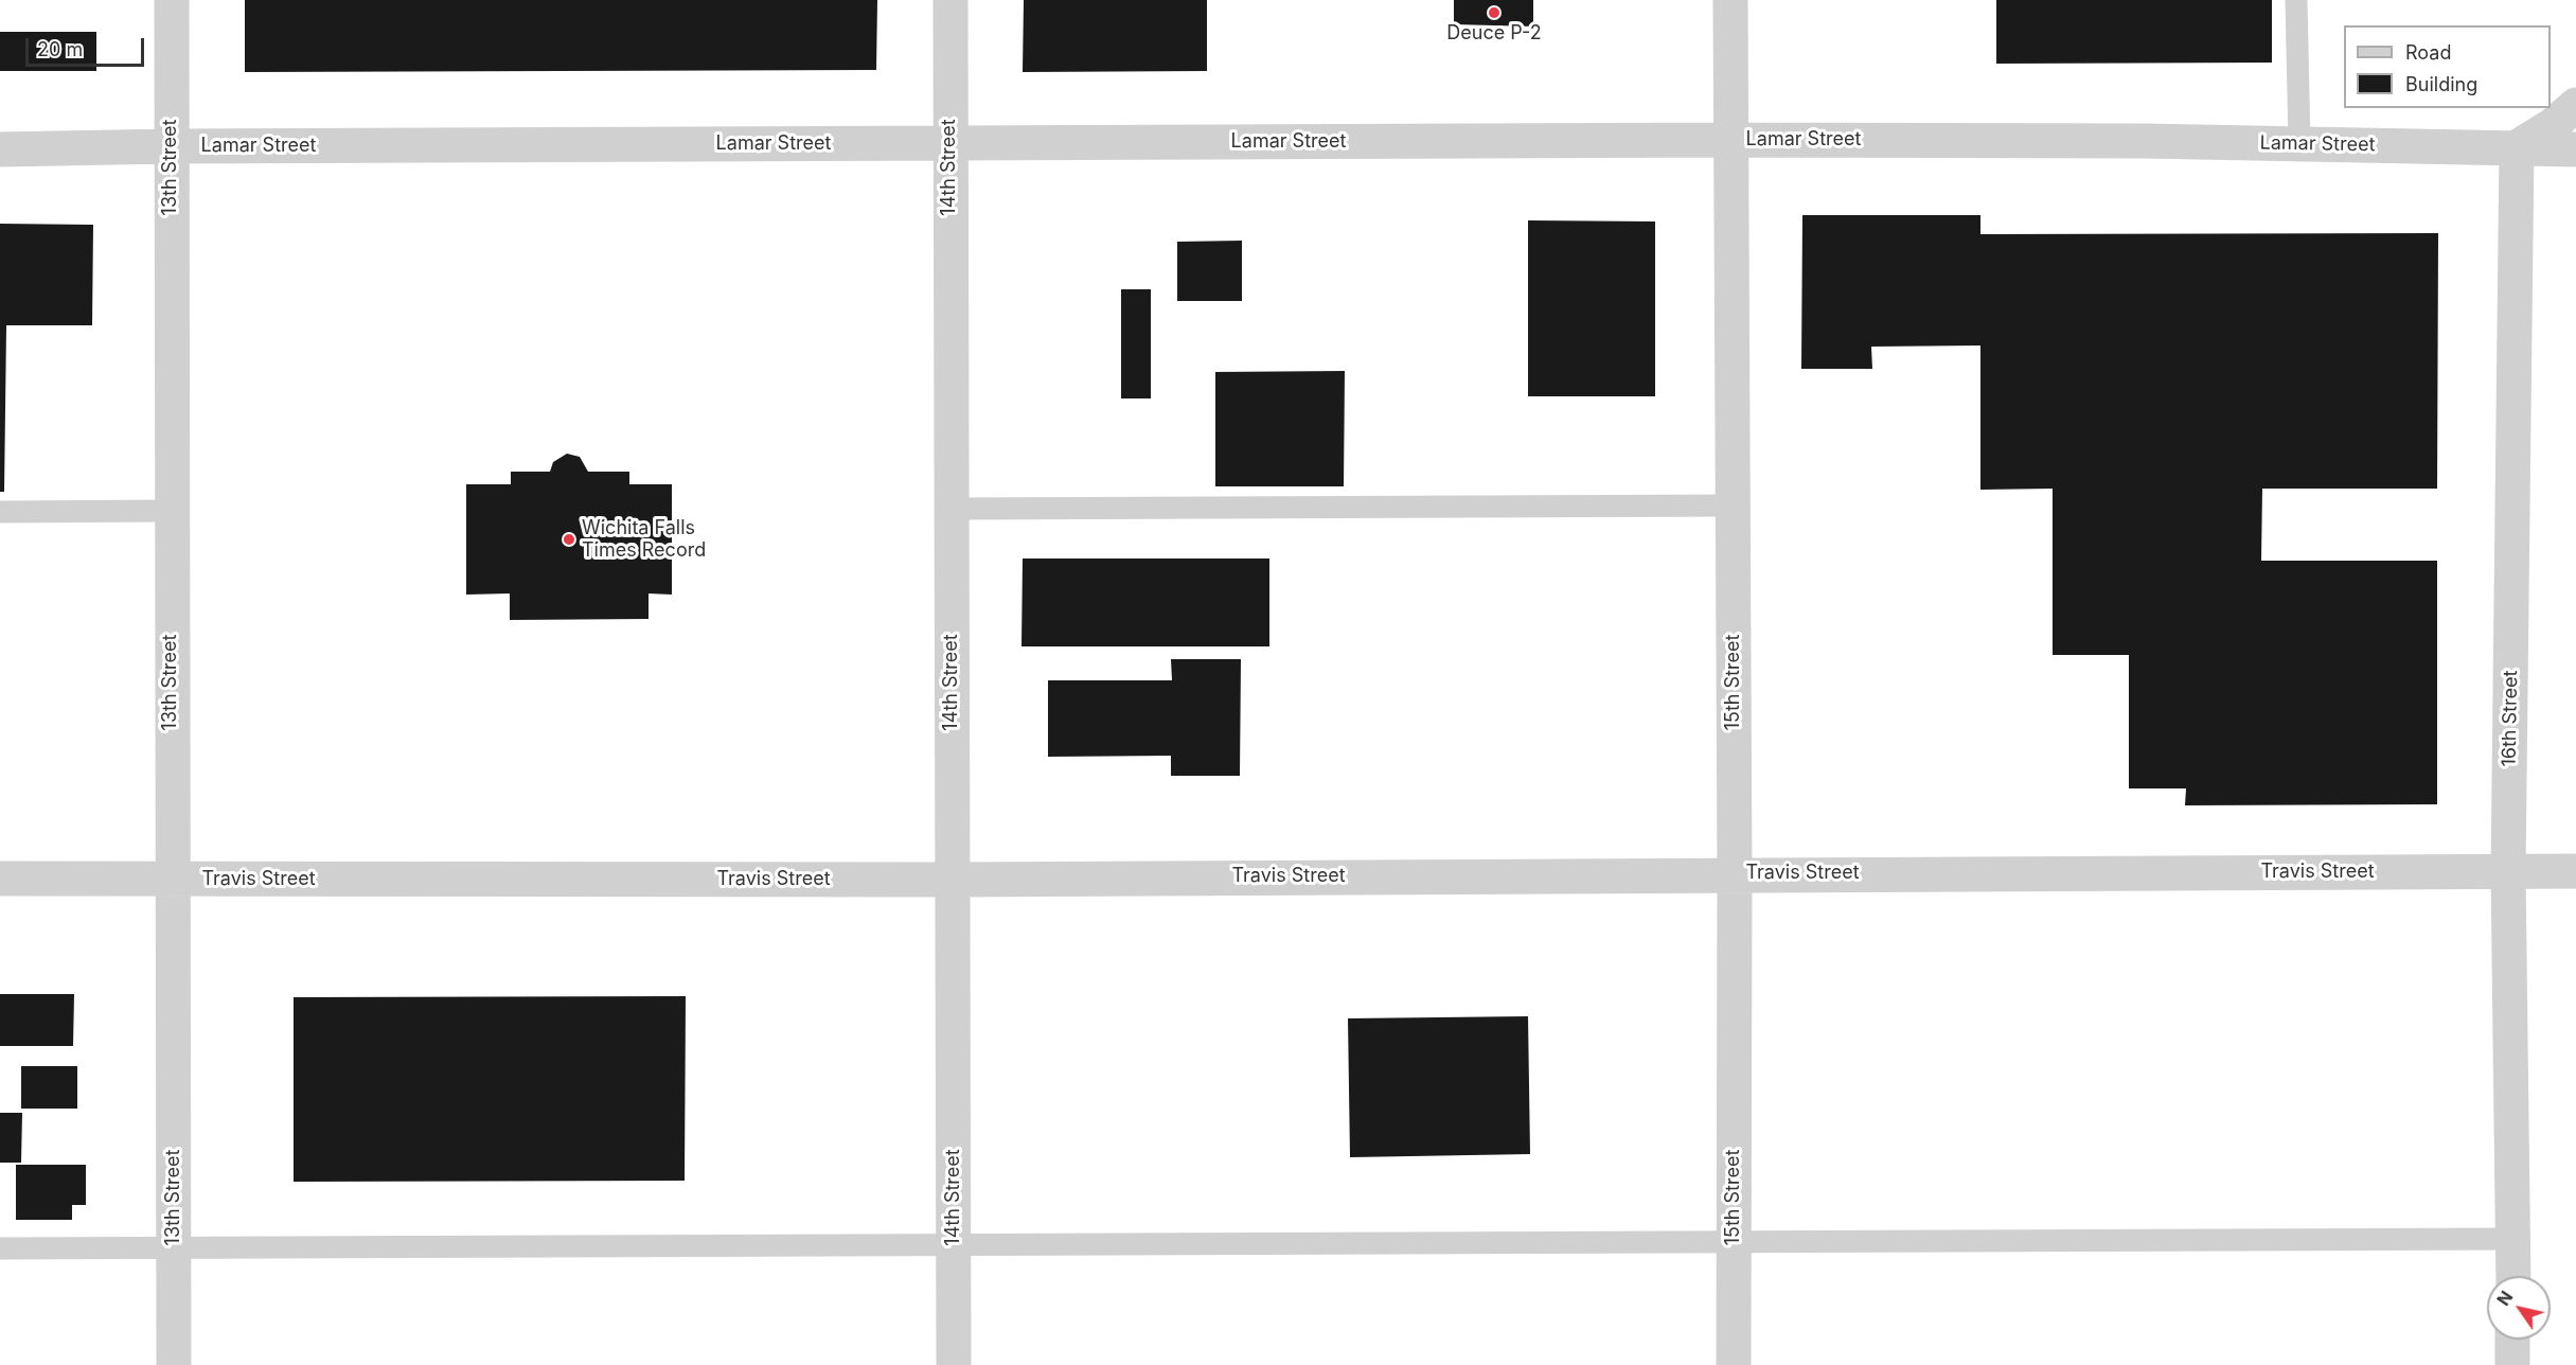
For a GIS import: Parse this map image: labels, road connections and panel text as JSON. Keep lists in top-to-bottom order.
{
  "streets": {
    "street": [
      "Lamar Street",
      "13th Street",
      "14th Street",
      "15th Street",
      "16th Street",
      "Travis Street"
    ]
  },
  "crossings": [
    ["Lamar Street", "13th Street"],
    ["Lamar Street", "14th Street"],
    ["Lamar Street", "15th Street"],
    ["Lamar Street", "16th Street"],
    ["13th Street", "Travis Street"],
    ["14th Street", "Travis Street"],
    ["15th Street", "Travis Street"],
    ["16th Street", "Travis Street"]
  ],
  "places": ["Deuce P-2", "Wichita Falls Times Record"],
  "legend": ["Road", "Building"],
  "scale_bar": "20 m",
  "north": "top left"
}
